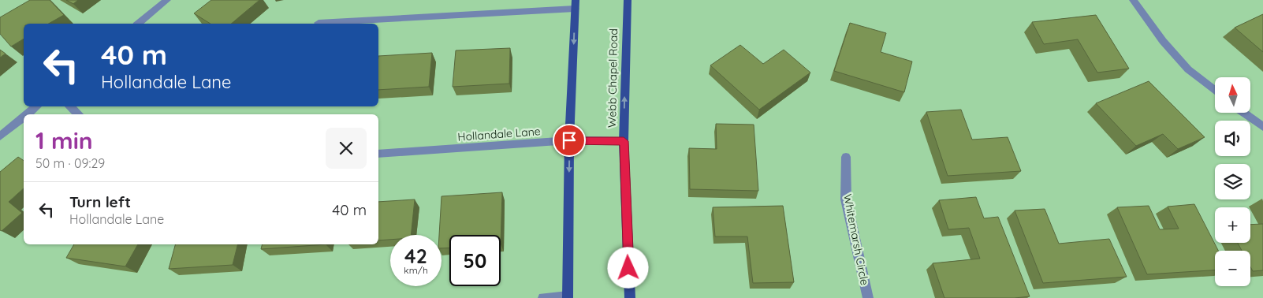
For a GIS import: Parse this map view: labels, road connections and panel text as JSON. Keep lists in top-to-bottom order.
{
  "streets": {
    "main road": ["Webb Chapel Road"],
    "street": ["Hollandale Lane", "Whitemarsh Circle"]
  },
  "crossings": [
    ["Webb Chapel Road", "Hollandale Lane"]
  ],
  "north": "top",
  "page": {
    "turn": ["40 m", "Hollandale Lane"],
    "map_buttons": ["+", "−"],
    "heading": ["1 min", "50 m · 09:29"],
    "list": [
      {
        "name": "Turn left",
        "note": "Hollandale Lane",
        "value": "40 m"
      }
    ],
    "speed": "42 km/h",
    "limit": "50"
  }
}
